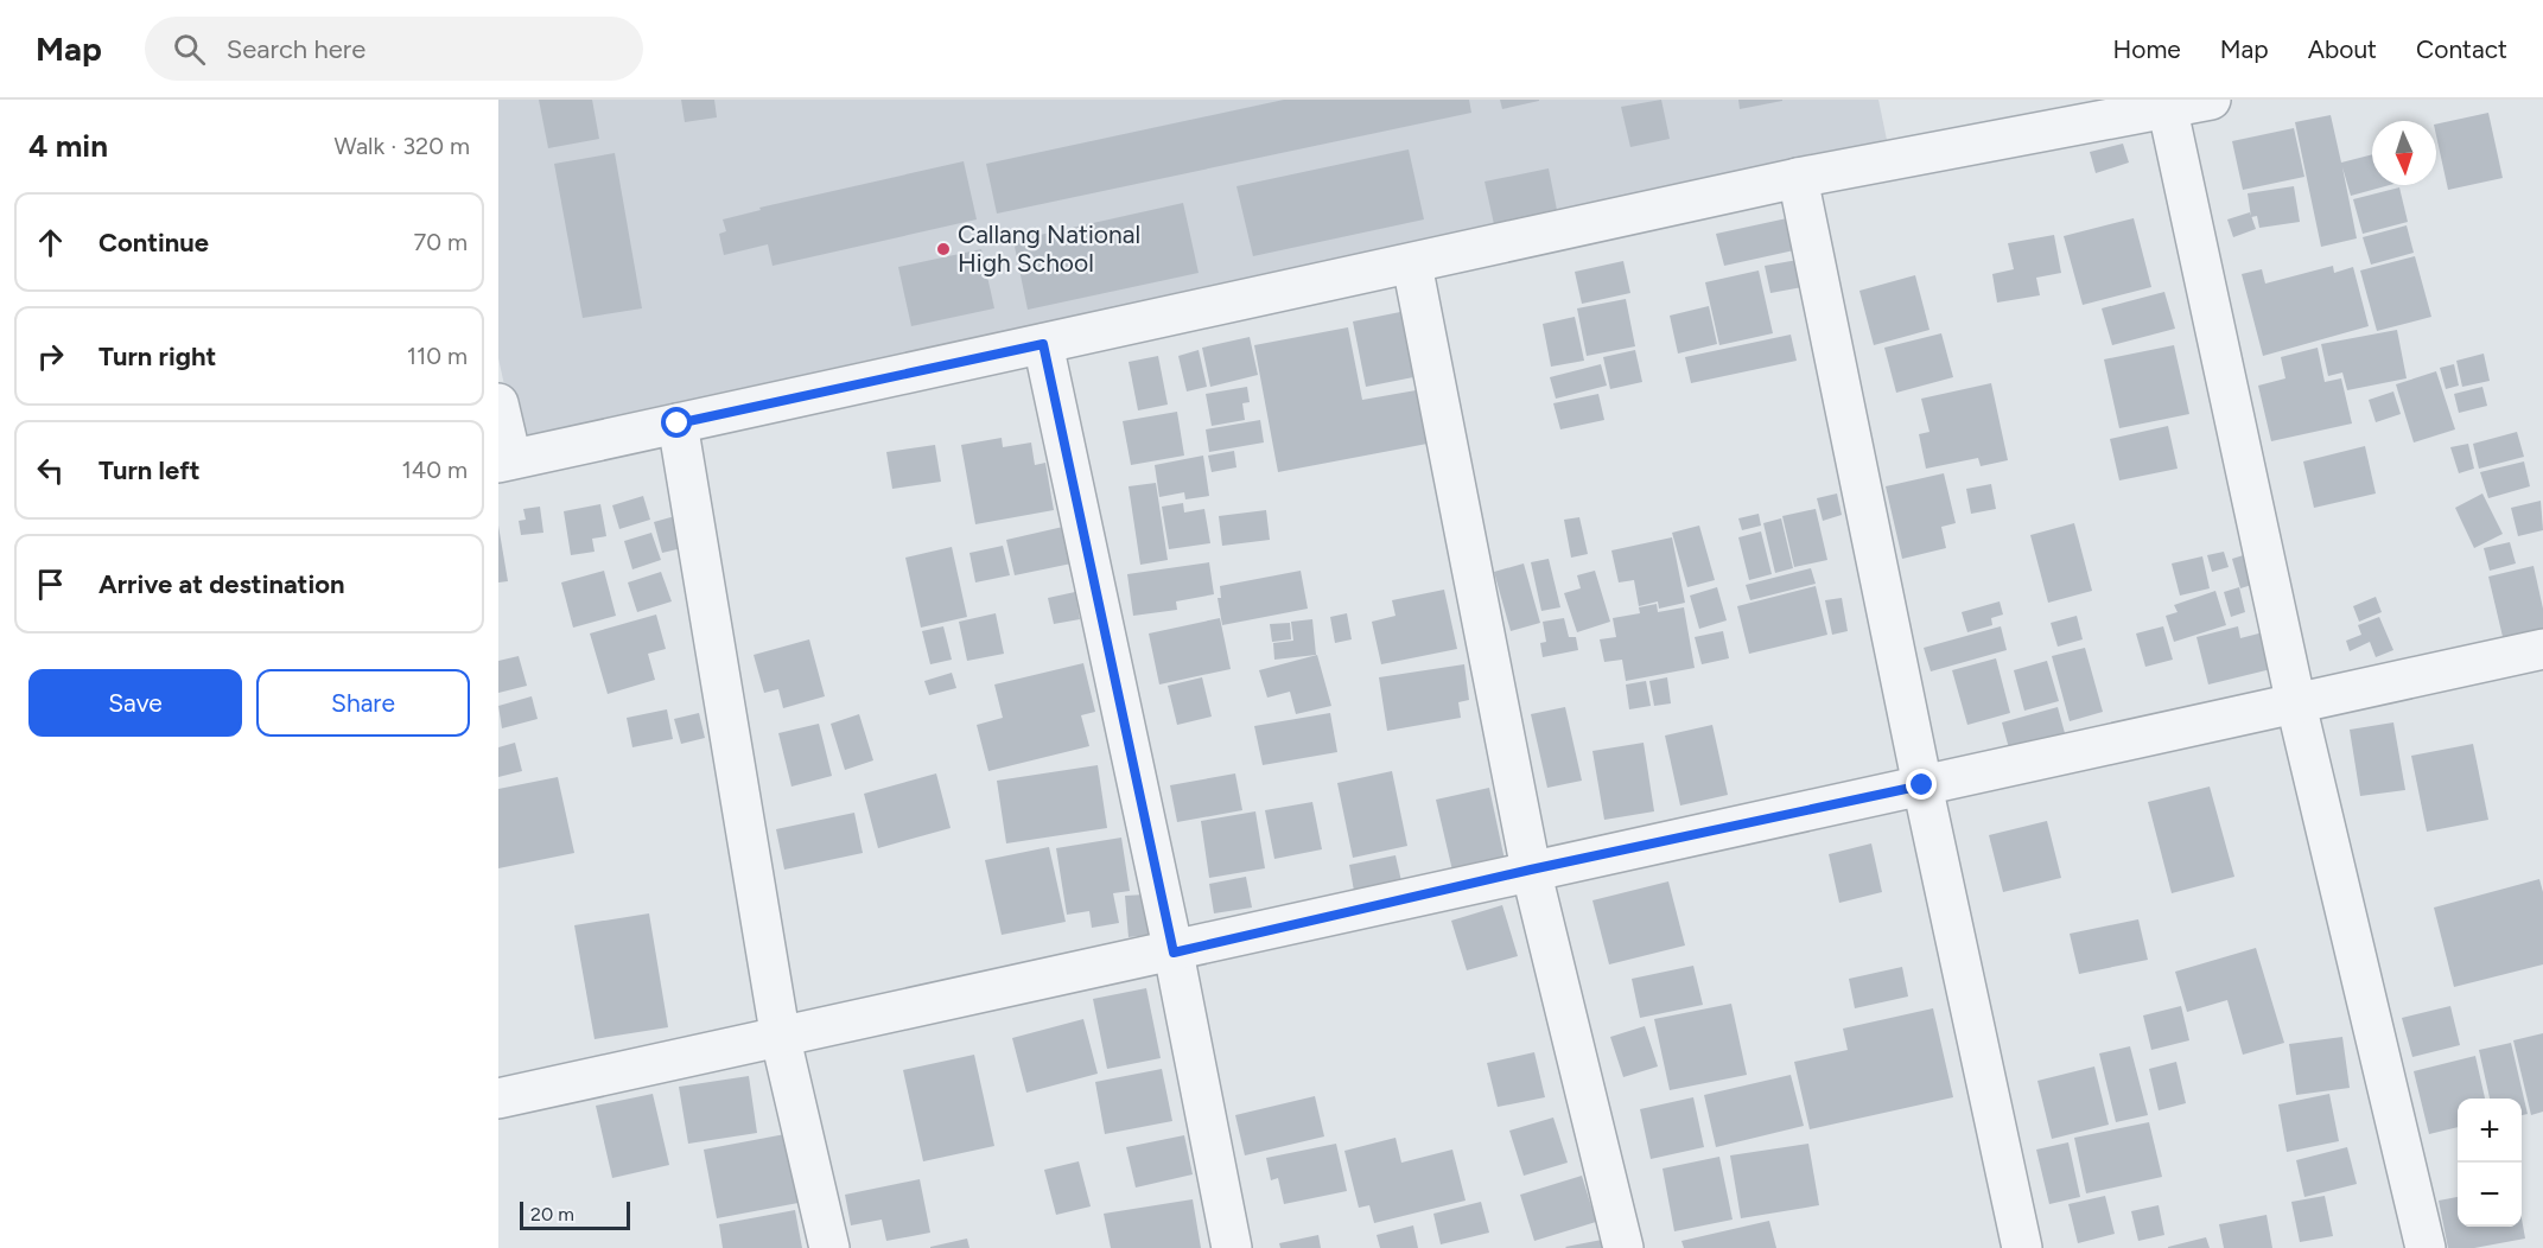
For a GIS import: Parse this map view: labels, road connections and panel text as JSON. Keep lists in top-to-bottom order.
{
  "places": ["Callang National High School"],
  "scale_bar": "20 m",
  "north": "bottom",
  "page": {
    "header": "Map",
    "search": "Search here",
    "nav": [
      "Home",
      "Map",
      "About",
      "Contact"
    ],
    "heading": ["4 min", "Walk · 320 m"],
    "list": [
      ["Continue", "70 m"],
      ["Turn right", "110 m"],
      ["Turn left", "140 m"],
      "Arrive at destination"
    ],
    "buttons": ["Save", "Share"],
    "map_buttons": ["+", "−"],
    "scale": "20 m"
  }
}
